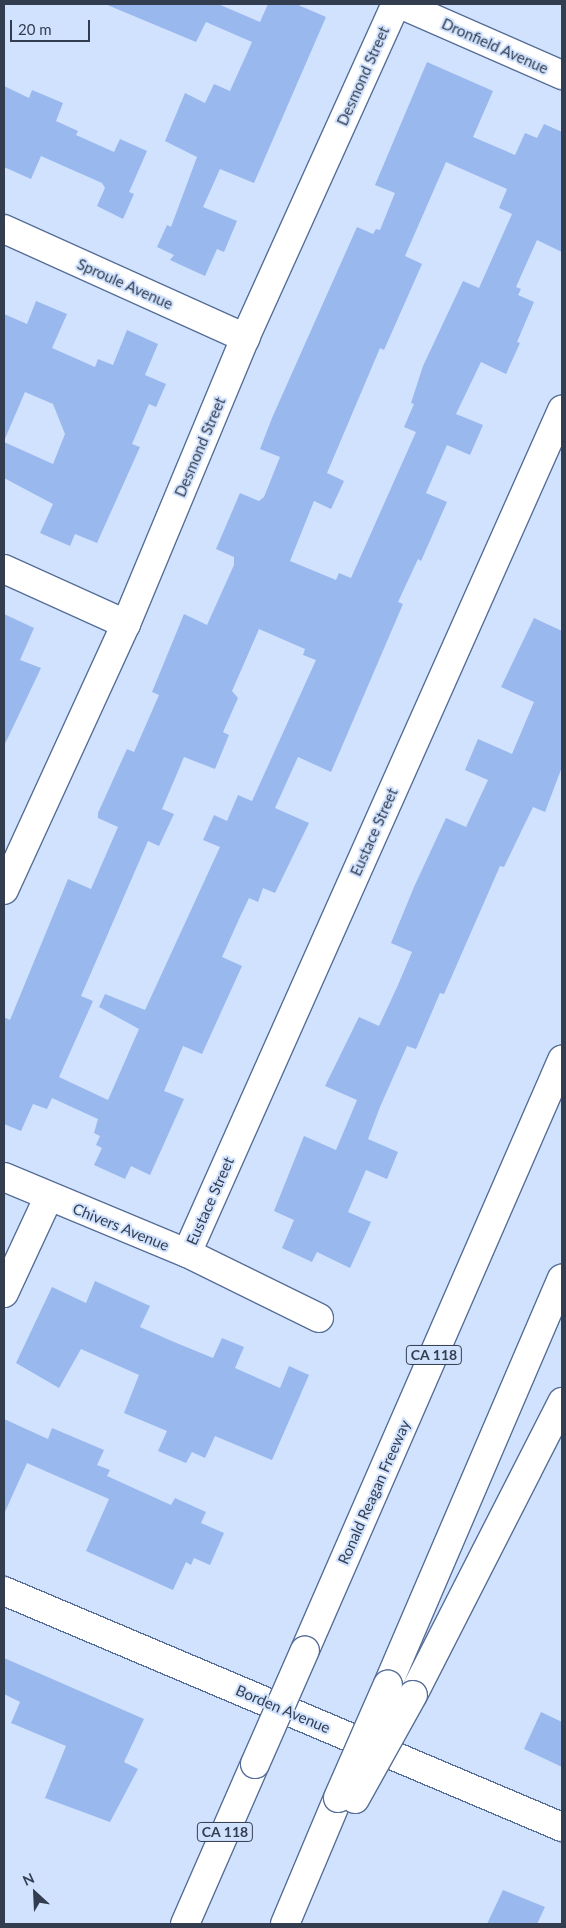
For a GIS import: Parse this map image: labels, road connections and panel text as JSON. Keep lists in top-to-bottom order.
{
  "streets": {
    "main road": [
      "Dronfield Avenue",
      "Desmond Street",
      "Sproule Avenue",
      "Eustace Street",
      "Chivers Avenue",
      "CA 118",
      "Ronald Reagan Freeway",
      "Borden Avenue"
    ]
  },
  "crossings": [
    ["Desmond Street", "Sproule Avenue"],
    ["Eustace Street", "Chivers Avenue"]
  ],
  "scale_bar": "20 m",
  "north": "top left"
}
